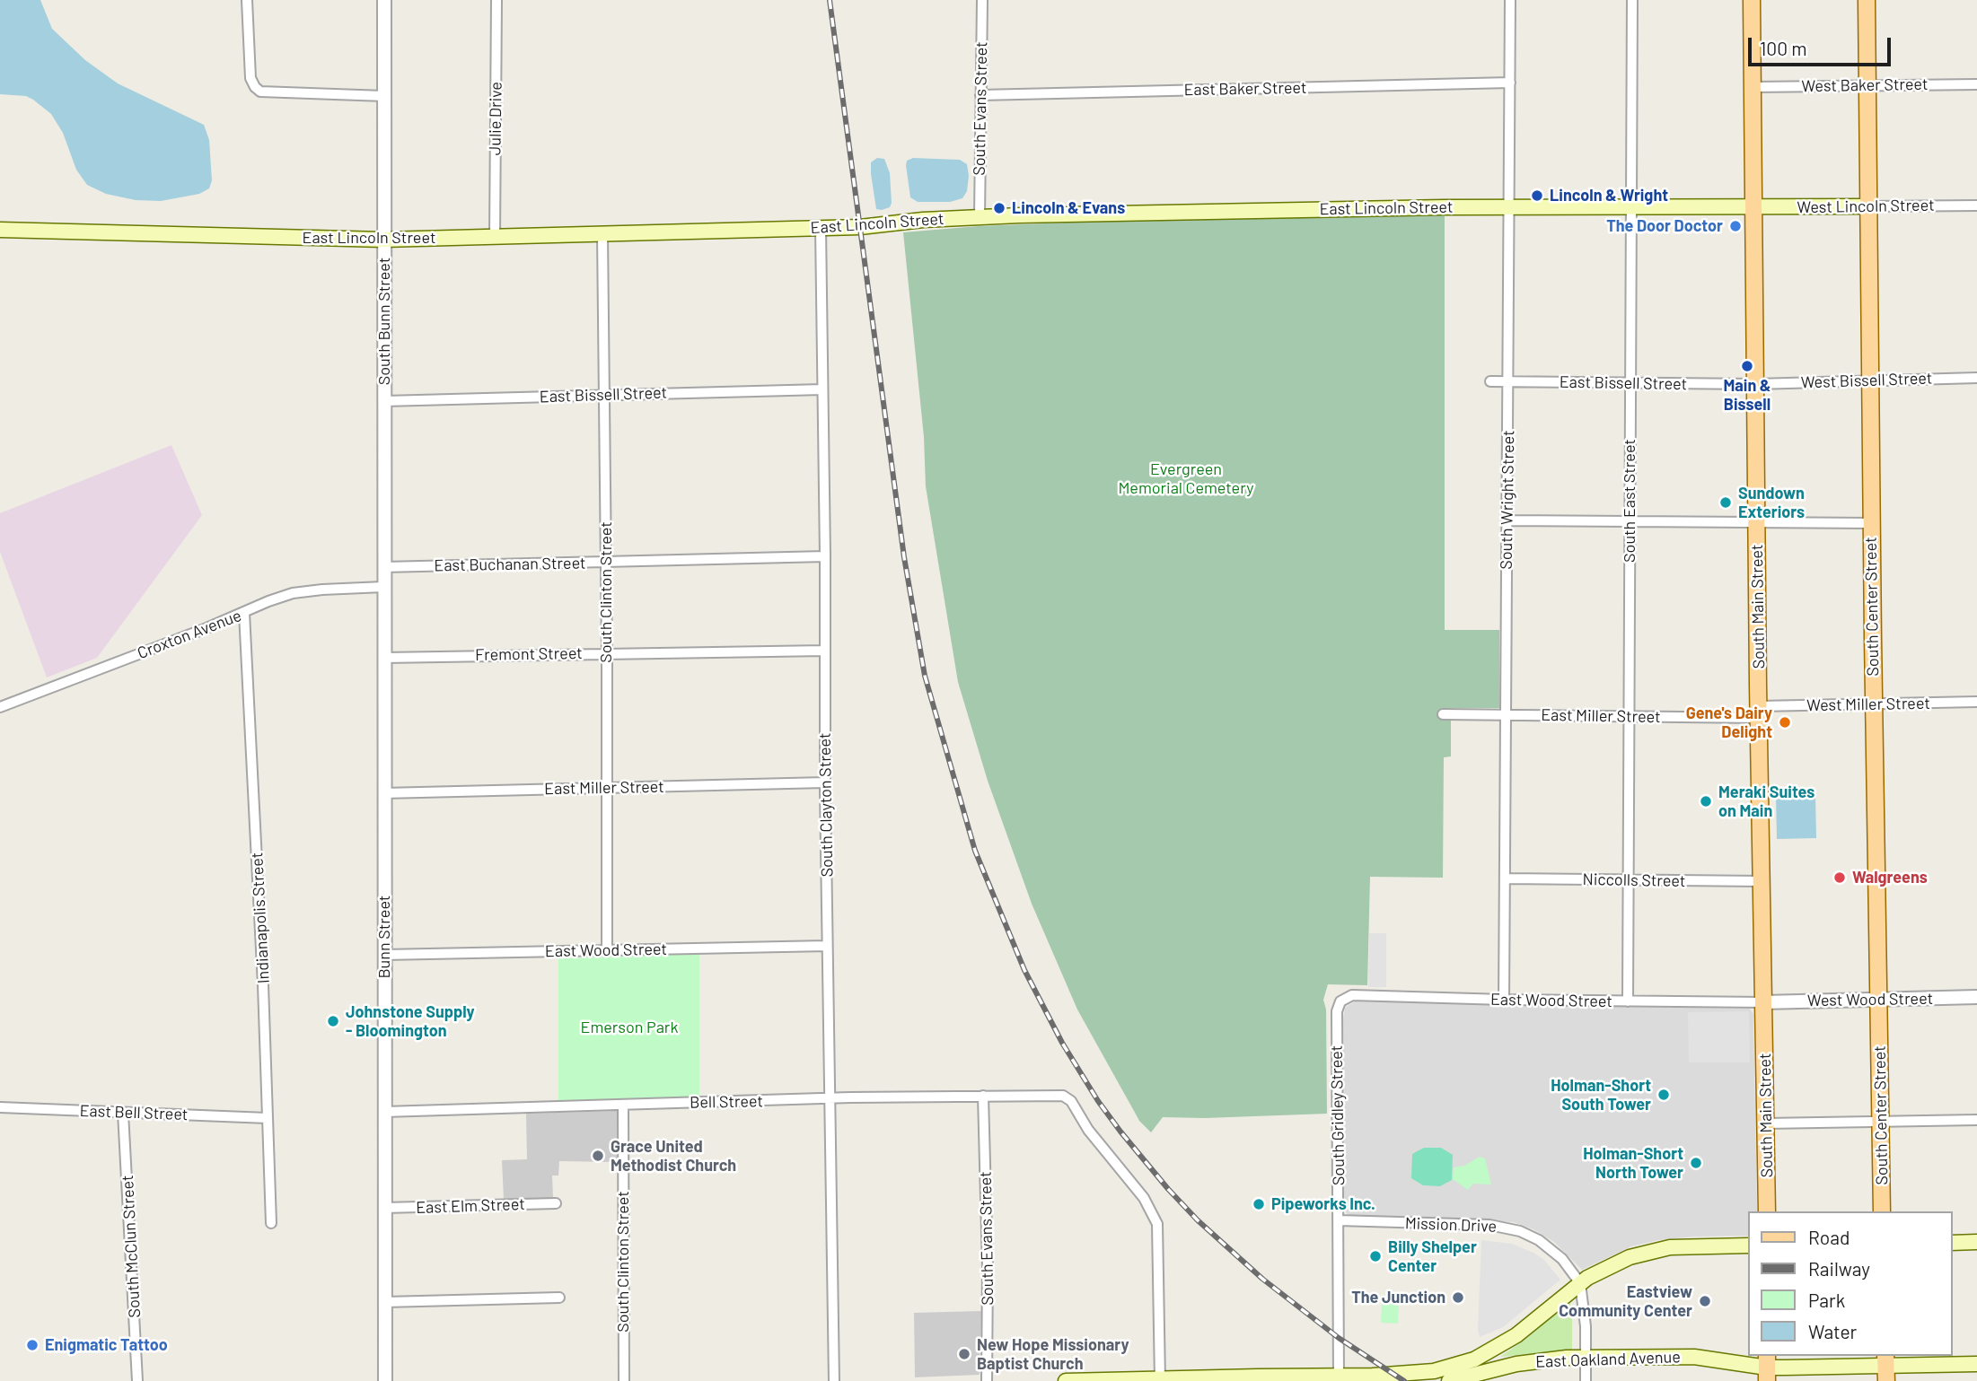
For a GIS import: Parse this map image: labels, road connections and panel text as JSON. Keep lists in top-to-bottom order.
{
  "streets": {
    "main road": [
      "West Lincoln Street",
      "East Lincoln Street",
      "South Main Street",
      "South Center Street",
      "East Oakland Avenue"
    ],
    "street": [
      "West Baker Street",
      "East Baker Street",
      "South Evans Street",
      "Julie Drive",
      "South Bunn Street",
      "West Bissell Street",
      "East Bissell Street",
      "South Wright Street",
      "South East Street",
      "East Buchanan Street",
      "South Clinton Street",
      "Croxton Avenue",
      "Fremont Street",
      "West Miller Street",
      "East Miller Street",
      "South Clayton Street",
      "Niccolls Street",
      "Indianapolis Street",
      "Bunn Street",
      "East Wood Street",
      "West Wood Street",
      "Bell Street",
      "East Bell Street",
      "South Gridley Street",
      "East Elm Street",
      "Mission Drive",
      "South McClun Street"
    ]
  },
  "crossings": [
    ["West Baker Street", "South Main Street"],
    ["West Baker Street", "South Center Street"],
    ["East Baker Street", "South Evans Street"],
    ["East Baker Street", "South Wright Street"],
    ["South Evans Street", "East Lincoln Street"],
    ["South Evans Street", "Bell Street"],
    ["Julie Drive", "East Lincoln Street"],
    ["West Lincoln Street", "East Lincoln Street"],
    ["West Lincoln Street", "South Main Street"],
    ["West Lincoln Street", "South Center Street"],
    ["East Lincoln Street", "South Bunn Street"],
    ["East Lincoln Street", "South Wright Street"],
    ["East Lincoln Street", "South East Street"],
    ["East Lincoln Street", "South Clinton Street"],
    ["East Lincoln Street", "South Main Street"],
    ["East Lincoln Street", "South Clayton Street"],
    ["South Bunn Street", "East Bissell Street"],
    ["South Bunn Street", "East Buchanan Street"],
    ["South Bunn Street", "Bunn Street"],
    ["West Bissell Street", "East Bissell Street"],
    ["West Bissell Street", "South Main Street"],
    ["West Bissell Street", "South Center Street"],
    ["East Bissell Street", "South Wright Street"],
    ["East Bissell Street", "South East Street"],
    ["East Bissell Street", "South Clinton Street"],
    ["East Bissell Street", "South Main Street"],
    ["East Bissell Street", "South Clayton Street"],
    ["South Wright Street", "East Miller Street"],
    ["South Wright Street", "Niccolls Street"],
    ["South Wright Street", "East Wood Street"],
    ["South East Street", "East Miller Street"],
    ["South East Street", "Niccolls Street"],
    ["South East Street", "East Wood Street"],
    ["East Buchanan Street", "South Clinton Street"],
    ["East Buchanan Street", "South Clayton Street"],
    ["East Buchanan Street", "Bunn Street"],
    ["South Clinton Street", "Fremont Street"],
    ["South Clinton Street", "East Miller Street"],
    ["South Clinton Street", "East Wood Street"],
    ["South Clinton Street", "Bell Street"],
    ["South Main Street", "West Miller Street"],
    ["South Main Street", "East Miller Street"],
    ["South Main Street", "Niccolls Street"],
    ["South Main Street", "East Wood Street"],
    ["South Main Street", "West Wood Street"],
    ["South Center Street", "West Miller Street"],
    ["South Center Street", "West Wood Street"],
    ["Croxton Avenue", "Indianapolis Street"],
    ["Croxton Avenue", "Bunn Street"],
    ["Fremont Street", "South Clayton Street"],
    ["Fremont Street", "Bunn Street"],
    ["West Miller Street", "East Miller Street"],
    ["East Miller Street", "South Clayton Street"],
    ["East Miller Street", "Bunn Street"],
    ["South Clayton Street", "East Wood Street"],
    ["South Clayton Street", "Bell Street"],
    ["Indianapolis Street", "East Bell Street"],
    ["Bunn Street", "East Wood Street"],
    ["Bunn Street", "Bell Street"],
    ["Bunn Street", "East Elm Street"],
    ["East Wood Street", "West Wood Street"],
    ["East Wood Street", "South Gridley Street"],
    ["East Bell Street", "South McClun Street"],
    ["South Gridley Street", "Mission Drive"],
    ["Mission Drive", "East Oakland Avenue"]
  ],
  "parks": ["Evergreen Memorial Cemetery", "Emerson Park"],
  "places": [
    "Lincoln & Wright",
    "Lincoln & Evans",
    "The Door Doctor",
    "Main & Bissell",
    "Sundown Exteriors",
    "Gene's Dairy Delight",
    "Meraki Suites on Main",
    "Walgreens",
    "Johnstone Supply - Bloomington",
    "Holman-Short South Tower",
    "Grace United Methodist Church",
    "Holman-Short North Tower",
    "Pipeworks Inc.",
    "Billy Shelper Center",
    "The Junction",
    "Eastview Community Center",
    "Enigmatic Tattoo",
    "New Hope Missionary Baptist Church"
  ],
  "legend": [
    "Road",
    "Railway",
    "Park",
    "Water"
  ],
  "scale_bar": "100 m"
}
